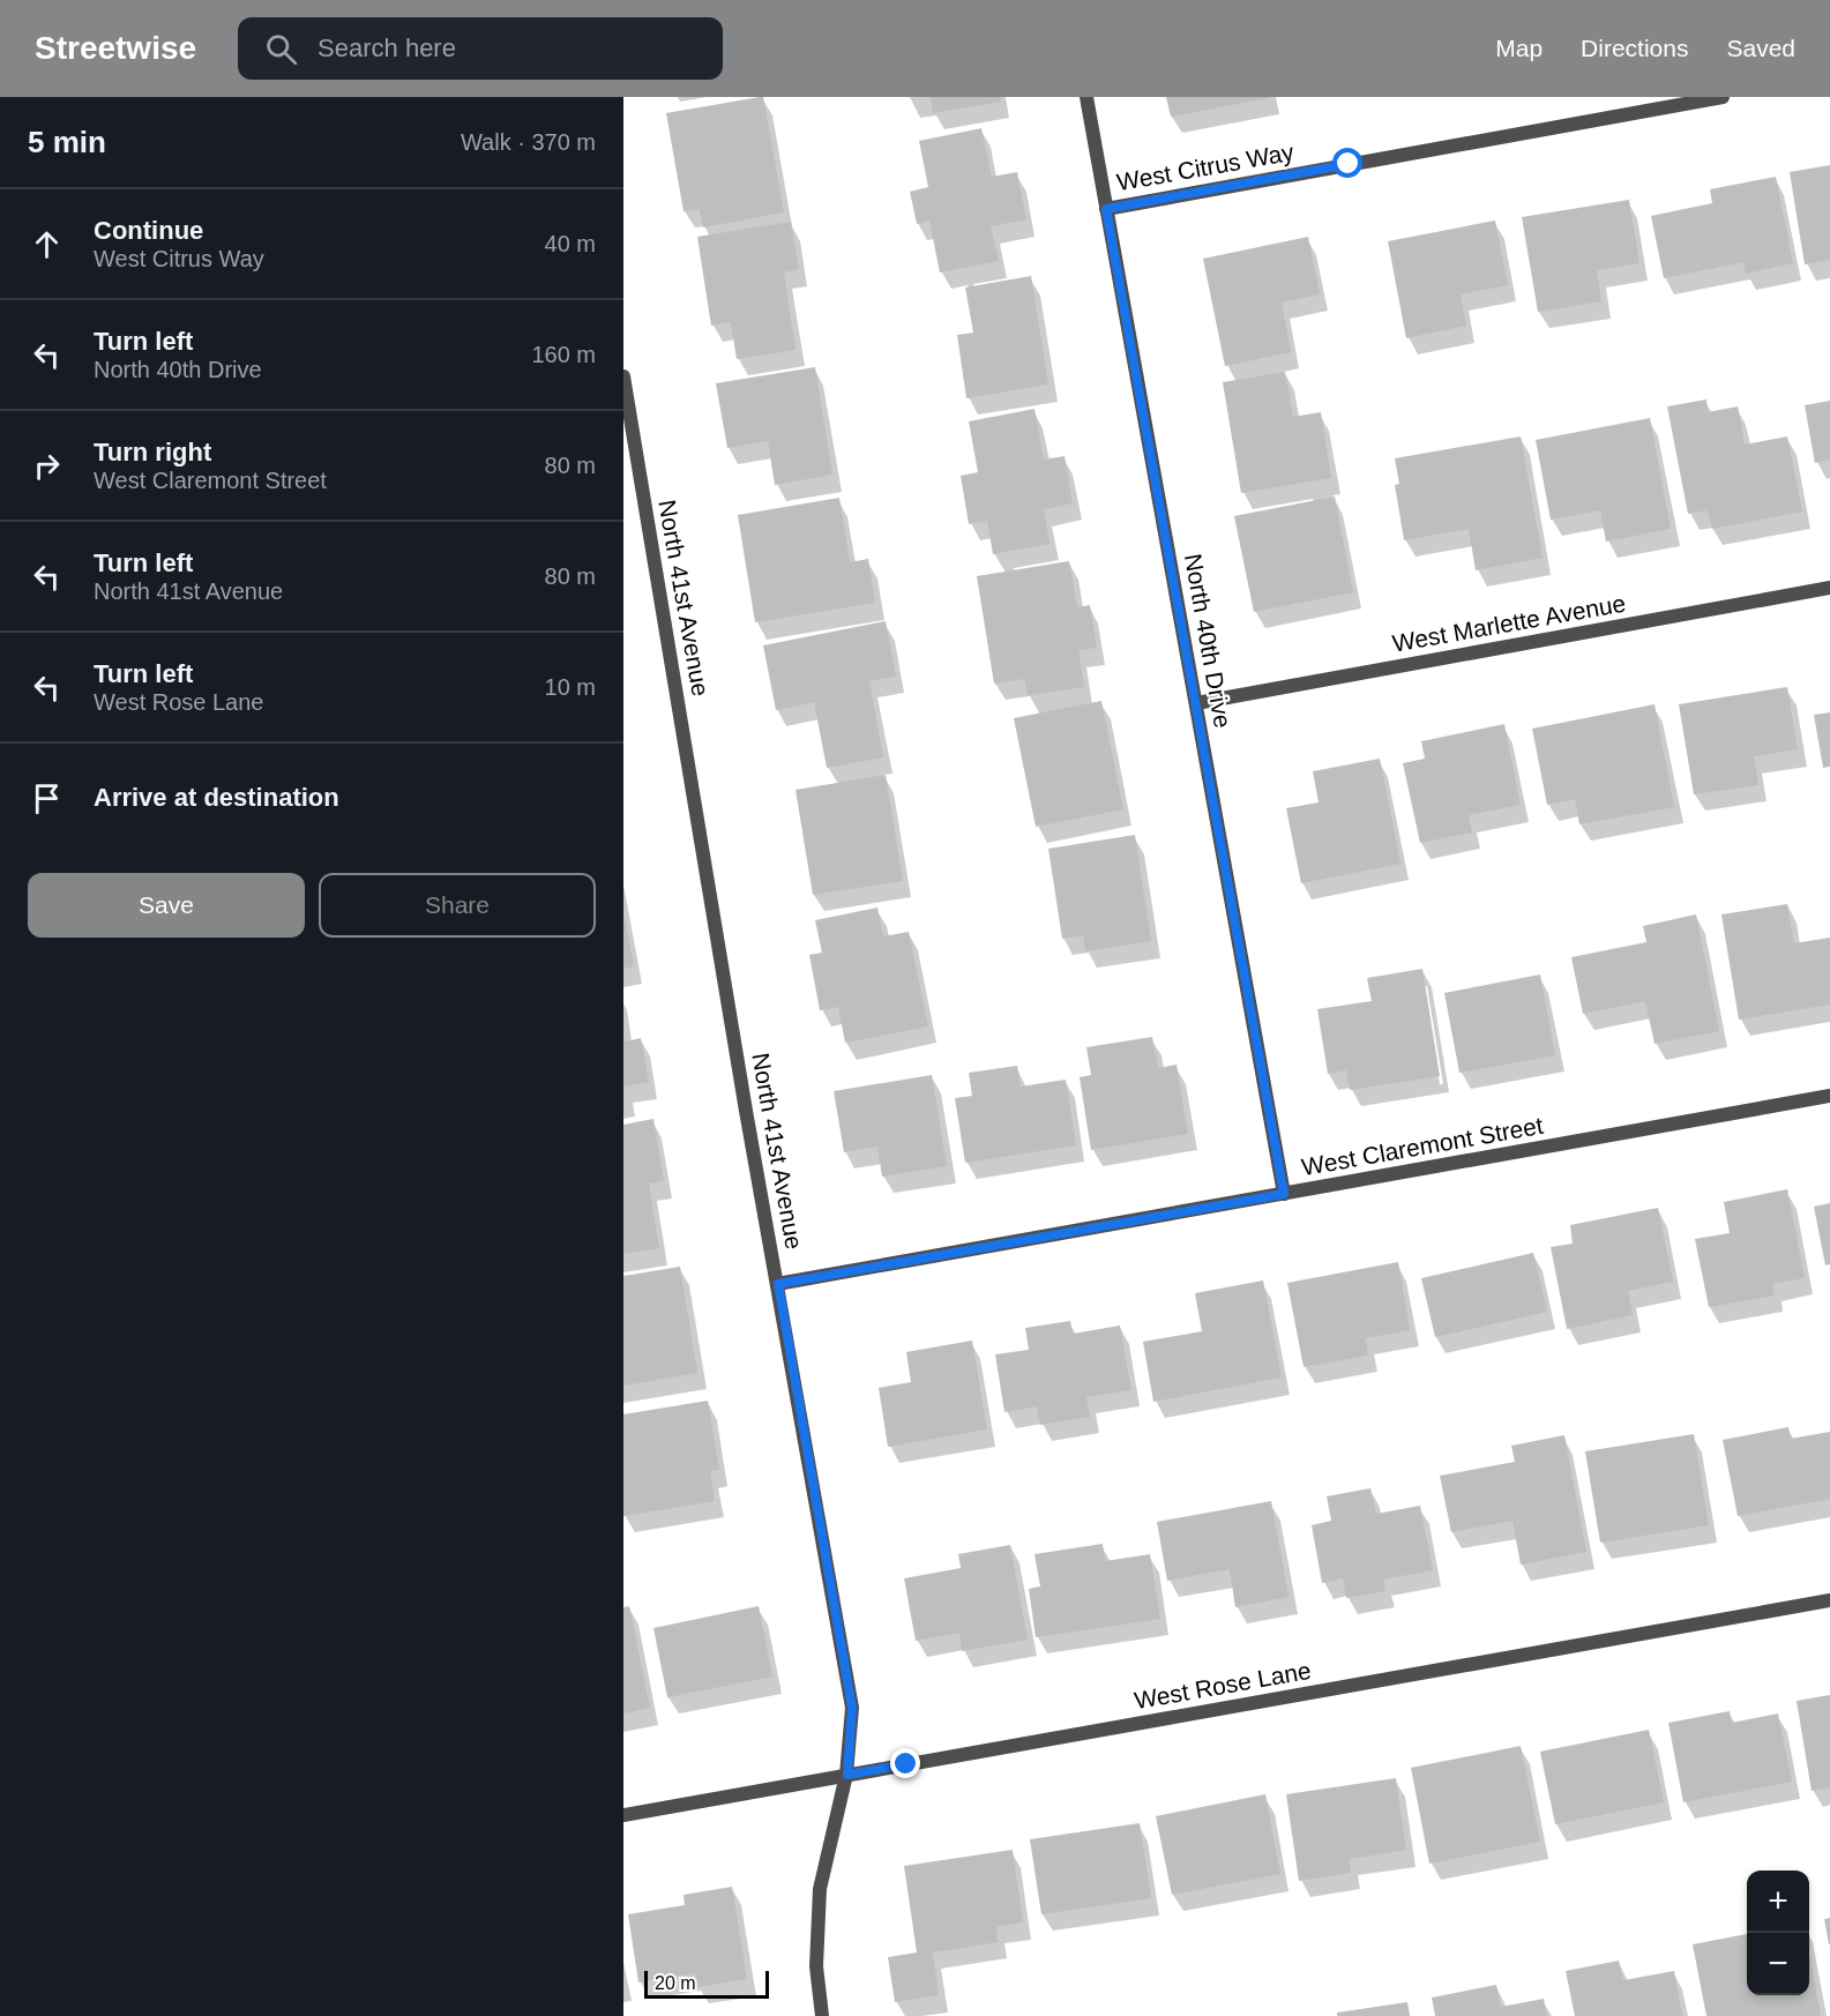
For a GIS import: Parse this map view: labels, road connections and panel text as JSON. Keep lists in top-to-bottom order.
{
  "streets": {
    "street": [
      "West Citrus Way",
      "North 41st Avenue",
      "West Marlette Avenue",
      "North 40th Drive",
      "West Claremont Street",
      "West Rose Lane"
    ]
  },
  "crossings": [
    ["West Citrus Way", "North 40th Drive"],
    ["North 41st Avenue", "West Claremont Street"],
    ["North 41st Avenue", "West Rose Lane"],
    ["West Marlette Avenue", "North 40th Drive"],
    ["North 40th Drive", "West Claremont Street"]
  ],
  "scale_bar": "20 m",
  "page": {
    "header": "Streetwise",
    "search": "Search here",
    "nav": ["Map", "Directions", "Saved"],
    "heading": ["5 min", "Walk · 370 m"],
    "list": [
      ["Continue", "West Citrus Way", "40 m"],
      ["Turn left", "North 40th Drive", "160 m"],
      ["Turn right", "West Claremont Street", "80 m"],
      ["Turn left", "North 41st Avenue", "80 m"],
      ["Turn left", "West Rose Lane", "10 m"],
      "Arrive at destination"
    ],
    "buttons": ["Save", "Share"],
    "map_buttons": ["+", "−"],
    "scale": "20 m"
  }
}
